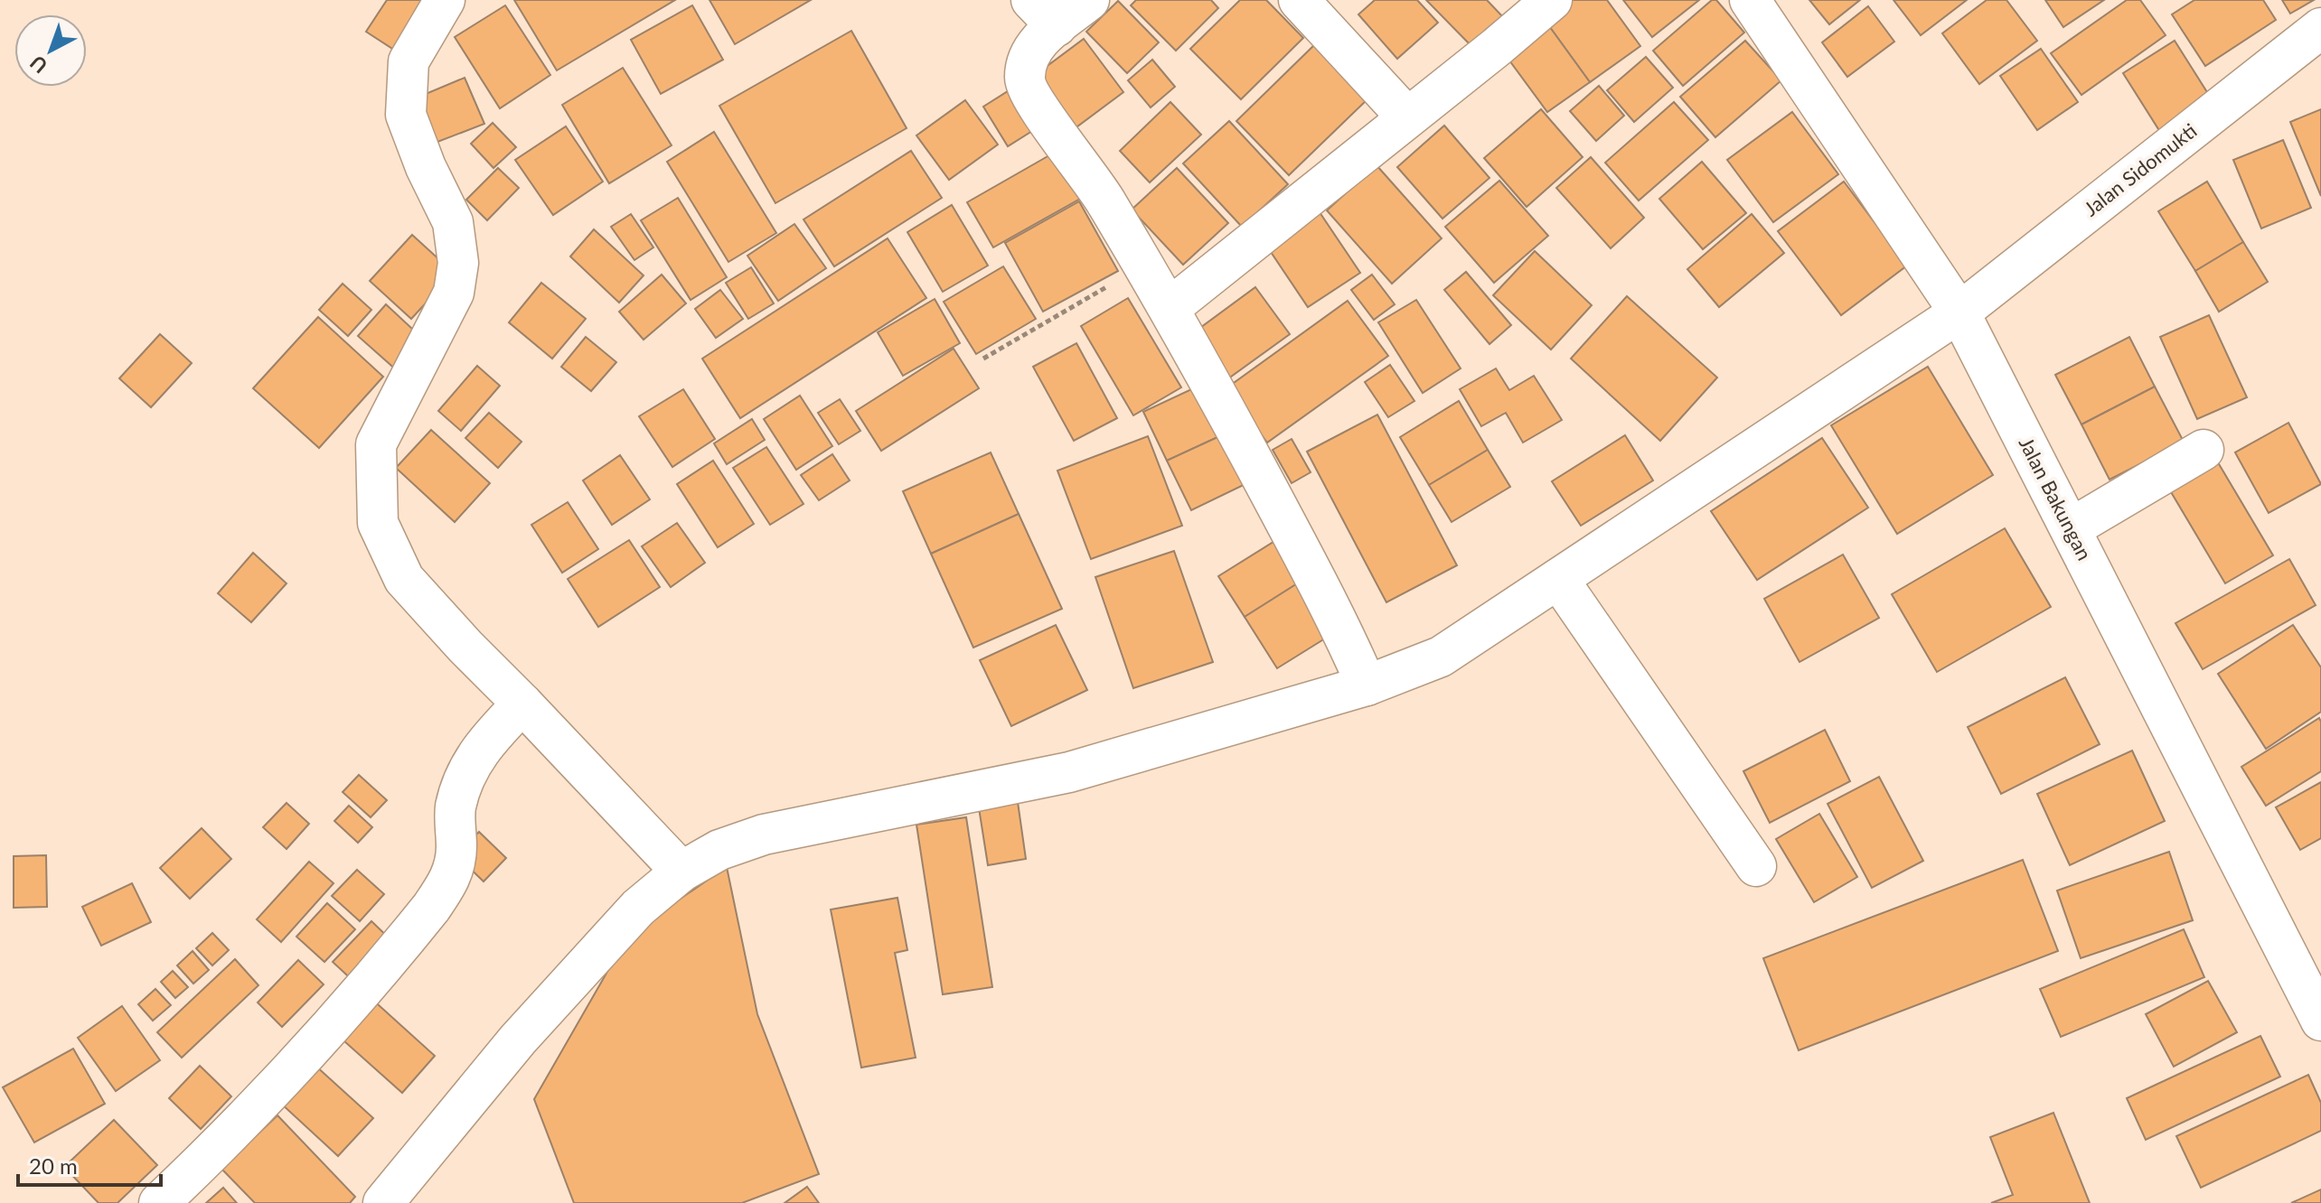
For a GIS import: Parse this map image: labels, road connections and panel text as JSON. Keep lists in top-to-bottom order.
{
  "streets": {
    "street": ["Jalan Sidomukti", "Jalan Bakungan"]
  },
  "crossings": [
    ["Jalan Sidomukti", "Jalan Bakungan"]
  ],
  "scale_bar": "20 m",
  "north": "bottom left"
}
